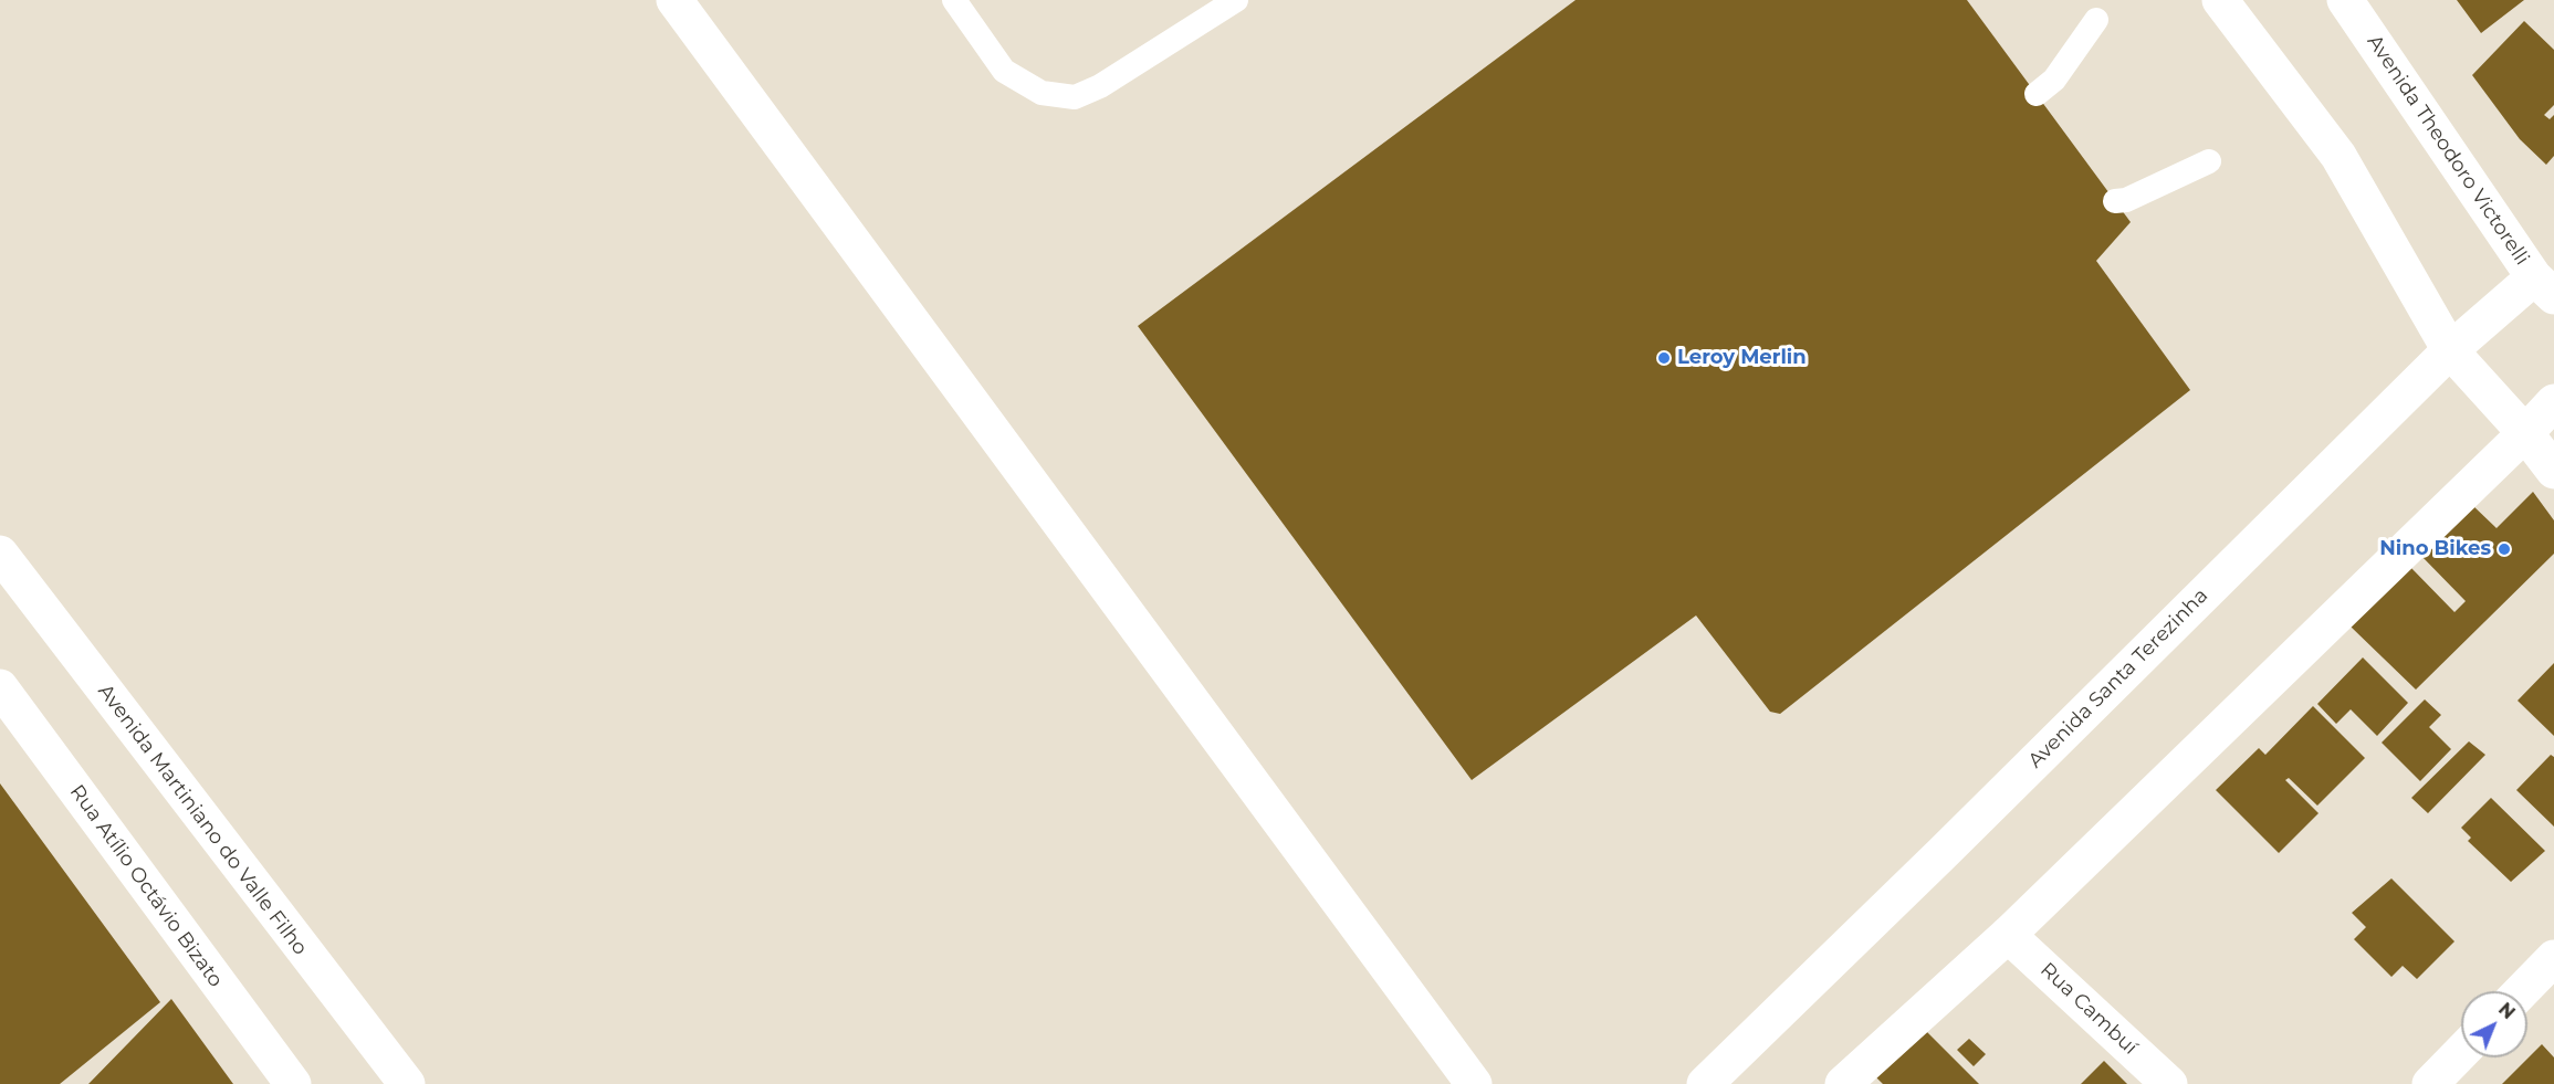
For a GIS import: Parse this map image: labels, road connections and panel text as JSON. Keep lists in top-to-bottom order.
{
  "streets": {
    "street": [
      "Avenida Theodoro Victorelli",
      "Avenida Santa Terezinha",
      "Avenida Martiniano do Valle Filho",
      "Rua Atílio Octávio Bizato",
      "Rua Cambuí"
    ]
  },
  "crossings": [
    ["Avenida Theodoro Victorelli", "Avenida Santa Terezinha"]
  ],
  "places": ["Leroy Merlin", "Nino Bikes"],
  "north": "top right"
}
